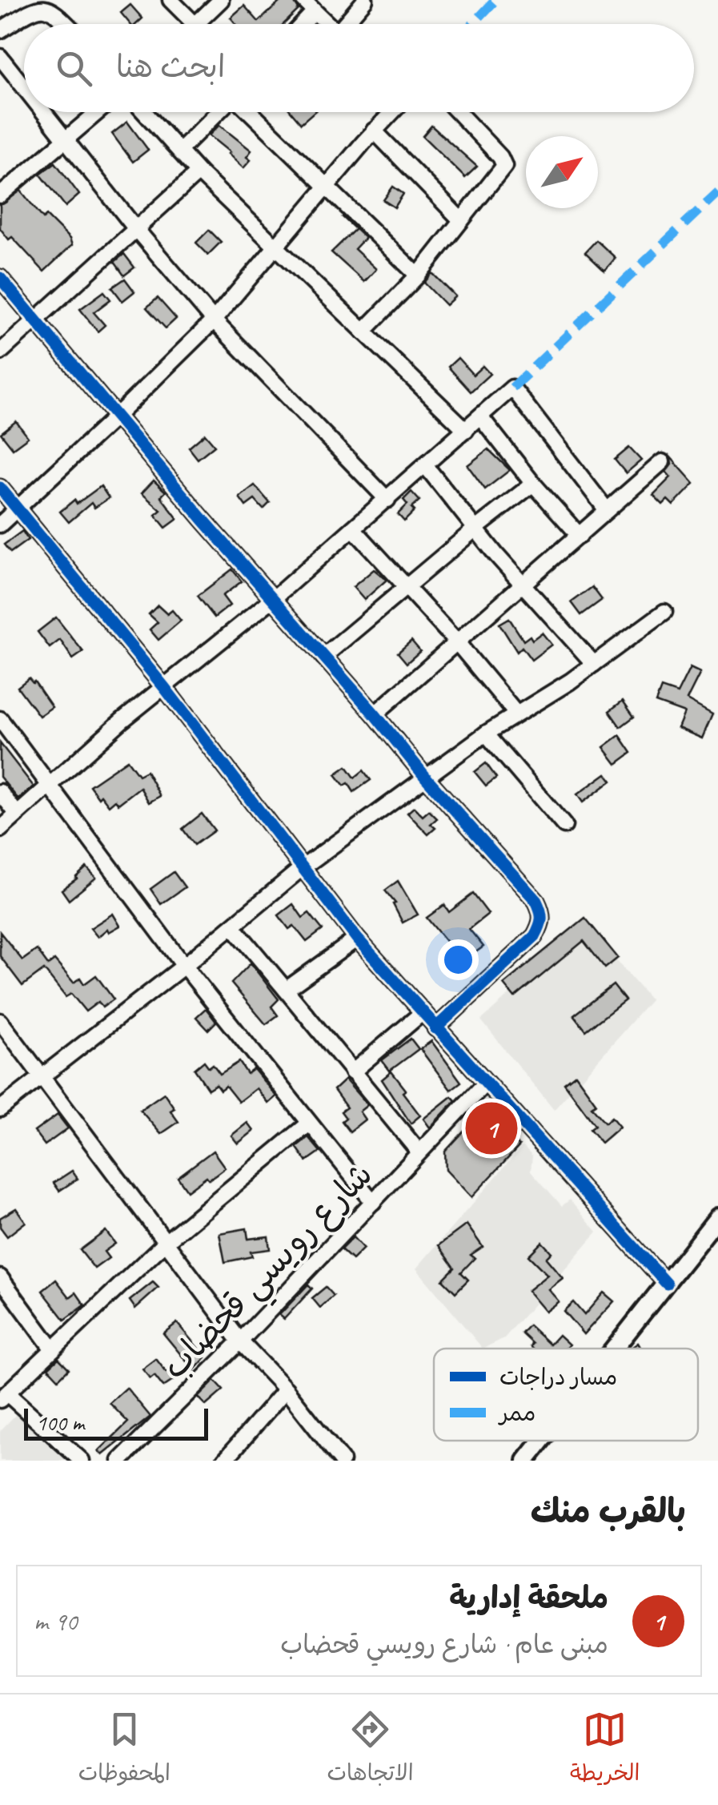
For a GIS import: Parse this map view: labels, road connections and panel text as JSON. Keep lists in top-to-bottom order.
{
  "streets": {
    "street": ["شارع رويسي قحضاب"]
  },
  "legend": ["مسار دراجات", "ممر"],
  "scale_bar": "100 m",
  "north": "top right",
  "page": {
    "search": "ابحث هنا",
    "pins": "1",
    "scale": "100 m",
    "heading": "بالقرب منك",
    "list": [
      {
        "mark": "1",
        "name": "ملحقة إدارية",
        "note": "مبنى عام · شارع رويسي قحضاب",
        "value": "90 m"
      }
    ],
    "nav": ["الخريطة", "الاتجاهات", "المحفوظات"]
  }
}
